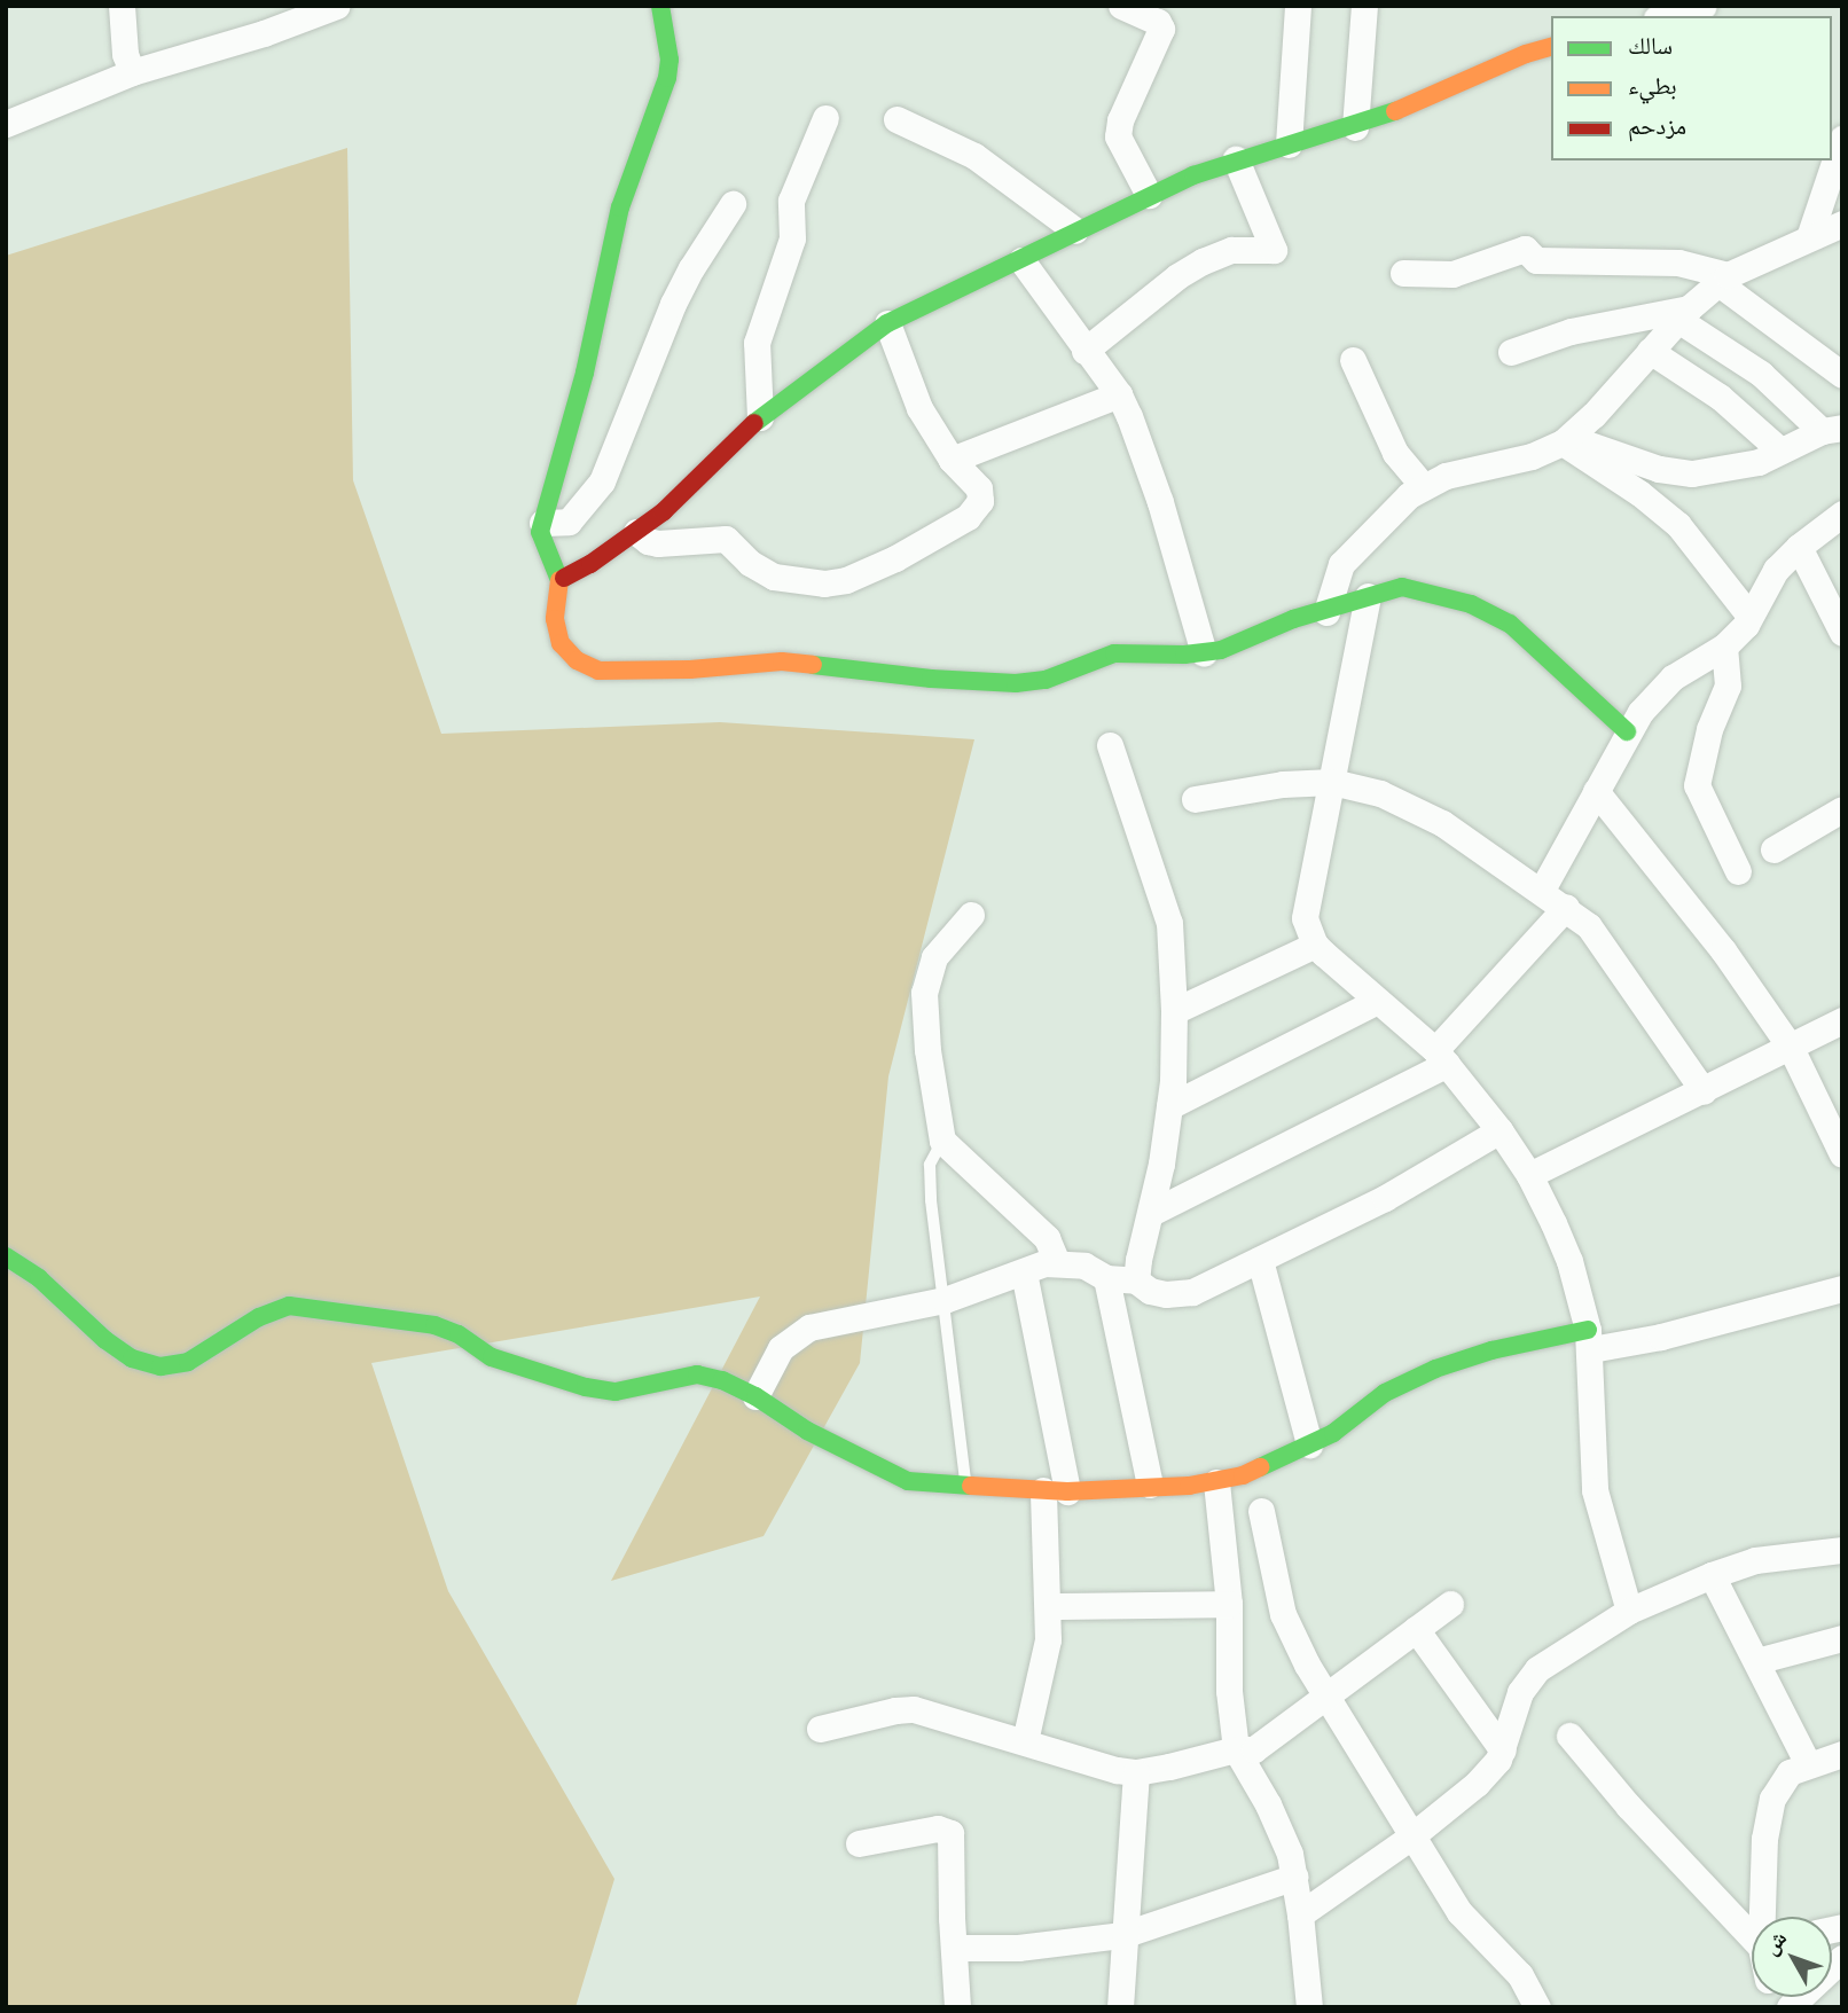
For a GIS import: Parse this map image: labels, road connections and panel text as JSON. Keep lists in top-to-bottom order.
{
  "legend": ["سالك", "بطيء", "مزدحم"],
  "north": "top left"
}
